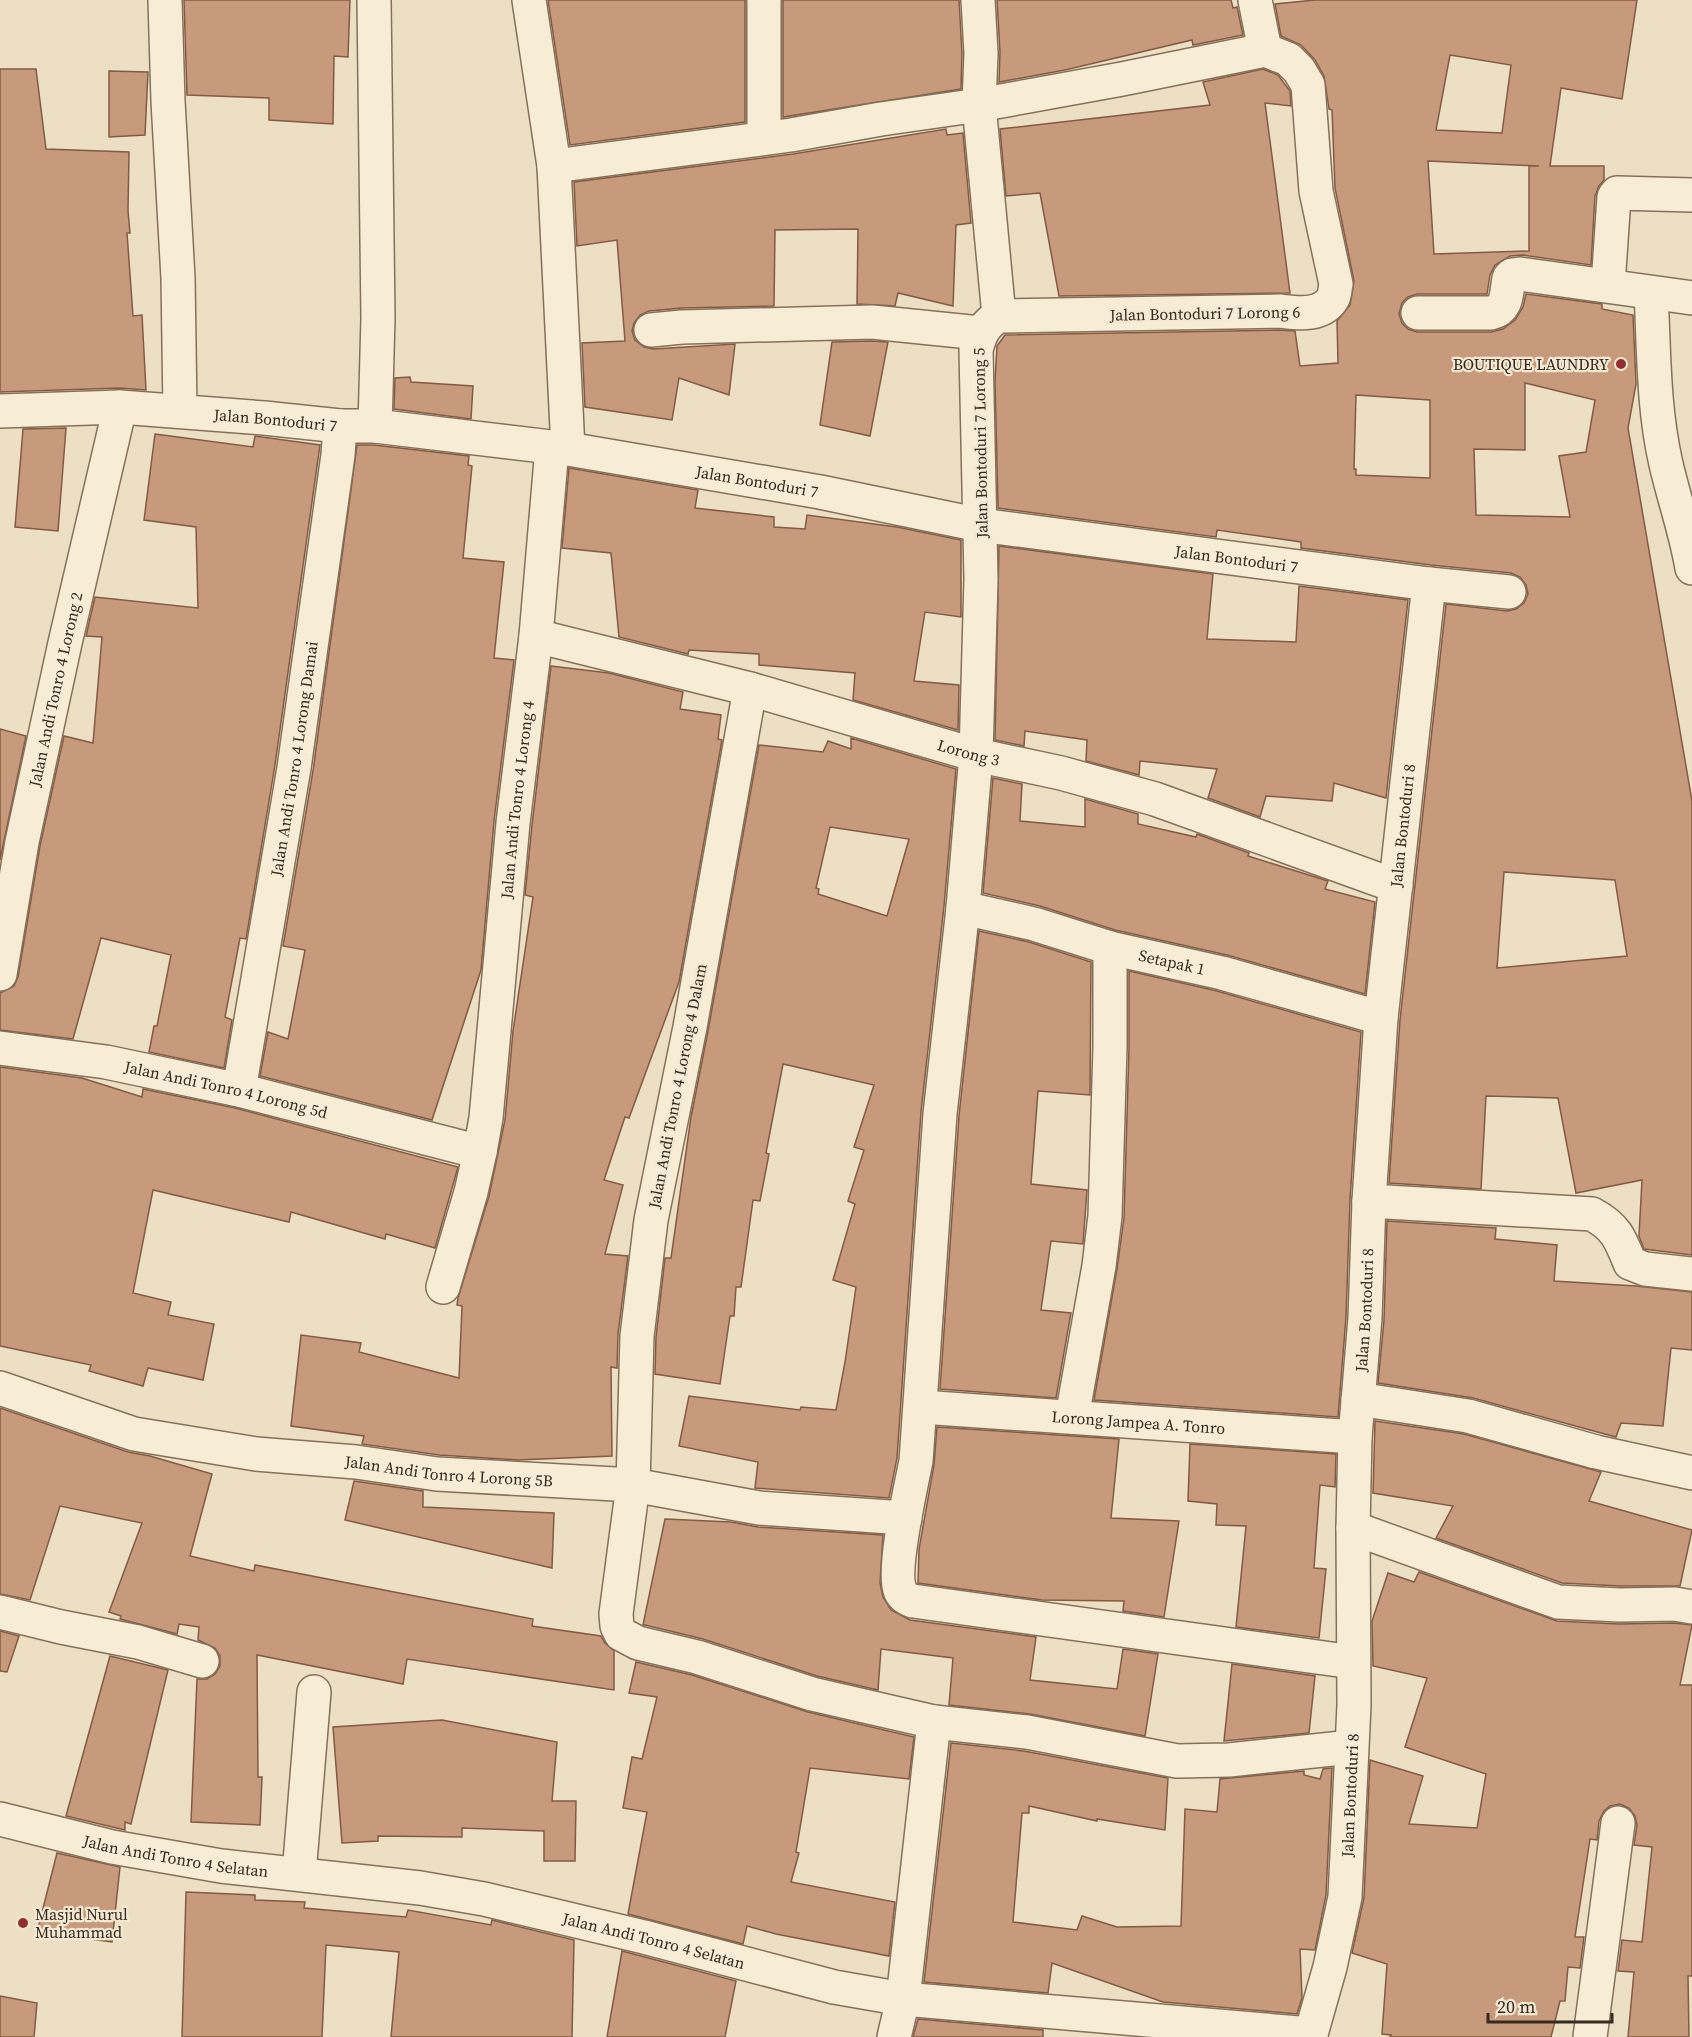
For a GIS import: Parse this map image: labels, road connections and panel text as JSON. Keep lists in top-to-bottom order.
{
  "streets": {
    "street": [
      "Jalan Bontoduri 7 Lorong 6",
      "Jalan Bontoduri 7",
      "Jalan Bontoduri 7 Lorong 5",
      "Jalan Andi Tonro 4 Lorong 2",
      "Lorong 3",
      "Jalan Andi Tonro 4 Lorong Damai",
      "Jalan Andi Tonro 4 Lorong 4",
      "Jalan Bontoduri 8",
      "Setapak 1",
      "Jalan Andi Tonro 4 Lorong 4 Dalam",
      "Jalan Andi Tonro 4 Lorong 5d",
      "Lorong Jampea A. Tonro",
      "Jalan Andi Tonro 4 Lorong 5B",
      "Jalan Andi Tonro 4 Selatan"
    ]
  },
  "crossings": [
    ["Jalan Bontoduri 7 Lorong 6", "Jalan Bontoduri 7 Lorong 5"],
    ["Jalan Bontoduri 7", "Jalan Bontoduri 7 Lorong 5"],
    ["Jalan Bontoduri 7", "Jalan Andi Tonro 4 Lorong 2"],
    ["Jalan Bontoduri 7", "Jalan Andi Tonro 4 Lorong Damai"],
    ["Jalan Bontoduri 7", "Jalan Andi Tonro 4 Lorong 4"],
    ["Jalan Bontoduri 7", "Jalan Bontoduri 8"],
    ["Jalan Bontoduri 7 Lorong 5", "Lorong 3"],
    ["Jalan Bontoduri 7 Lorong 5", "Jalan Bontoduri 8"],
    ["Jalan Bontoduri 7 Lorong 5", "Setapak 1"],
    ["Jalan Bontoduri 7 Lorong 5", "Lorong Jampea A. Tonro"],
    ["Jalan Bontoduri 7 Lorong 5", "Jalan Andi Tonro 4 Lorong 5B"],
    ["Lorong 3", "Jalan Andi Tonro 4 Lorong 4"],
    ["Lorong 3", "Jalan Bontoduri 8"],
    ["Lorong 3", "Jalan Andi Tonro 4 Lorong 4 Dalam"],
    ["Jalan Andi Tonro 4 Lorong Damai", "Jalan Andi Tonro 4 Lorong 5d"],
    ["Jalan Andi Tonro 4 Lorong 4", "Jalan Andi Tonro 4 Lorong 5d"],
    ["Jalan Bontoduri 8", "Setapak 1"],
    ["Jalan Bontoduri 8", "Lorong Jampea A. Tonro"],
    ["Jalan Bontoduri 8", "Jalan Andi Tonro 4 Selatan"],
    ["Jalan Andi Tonro 4 Lorong 4 Dalam", "Jalan Andi Tonro 4 Lorong 5B"]
  ],
  "places": ["BOUTIQUE LAUNDRY", "Masjid Nurul Muhammad"],
  "scale_bar": "20 m"
}
